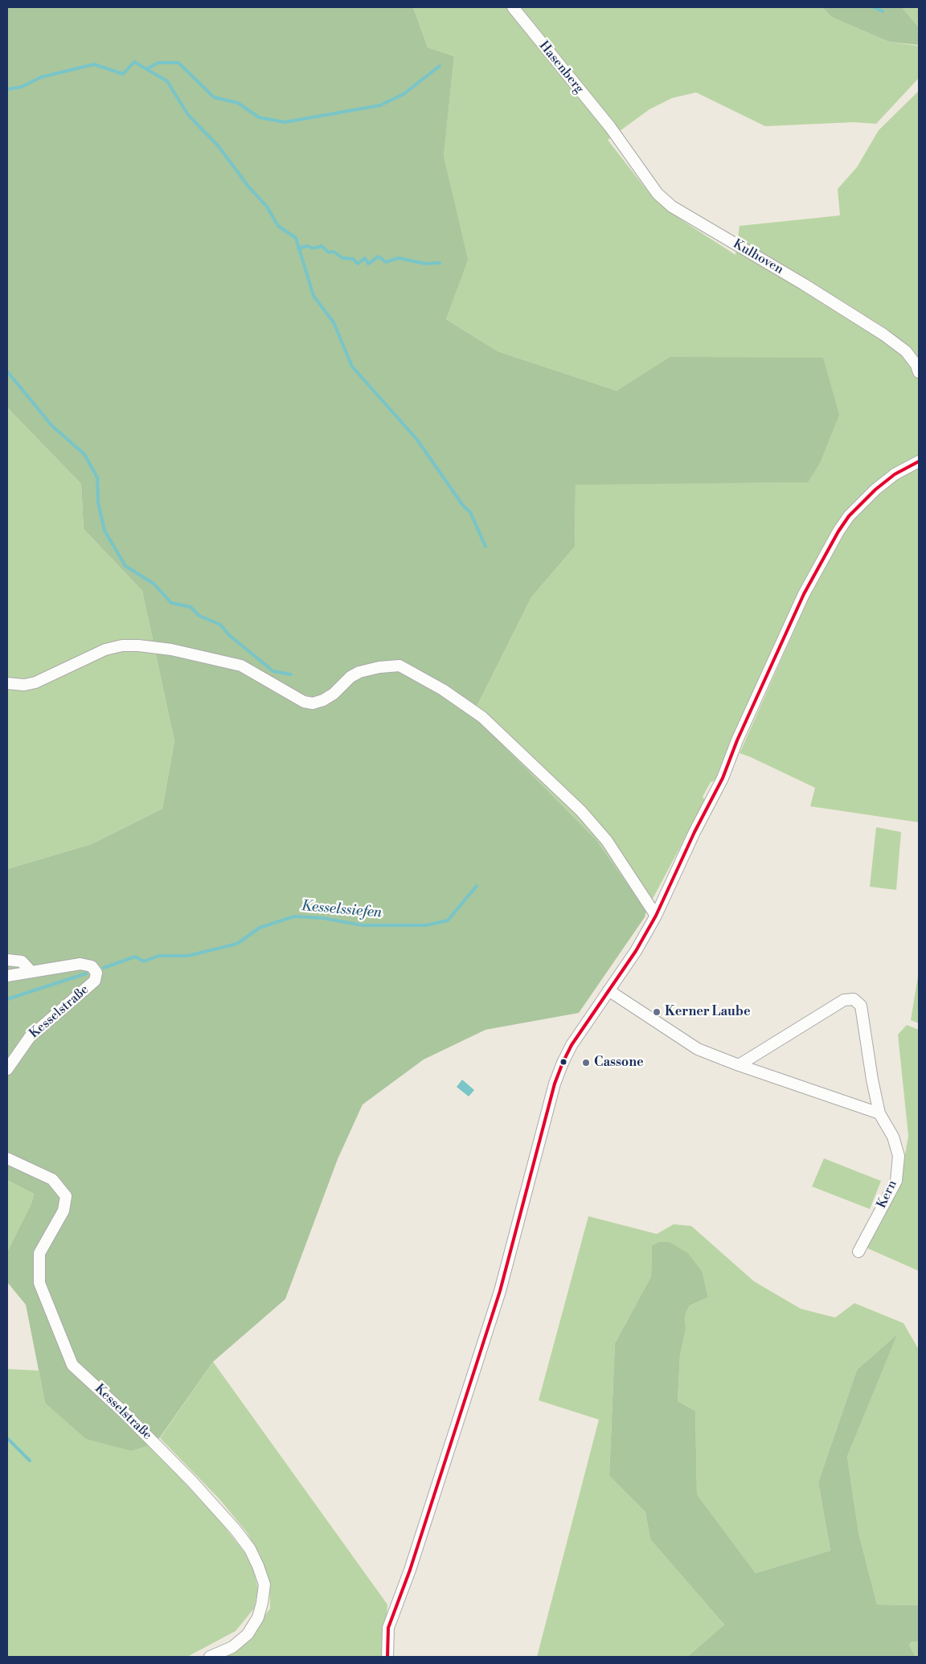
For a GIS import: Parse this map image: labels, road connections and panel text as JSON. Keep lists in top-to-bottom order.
{
  "streets": {
    "street": [
      "Hasenberg",
      "Kulhoven",
      "Kesselstraße",
      "Kern"
    ]
  },
  "crossings": [
    ["Hasenberg", "Kulhoven"]
  ],
  "water": ["Kesselssiefen"],
  "places": ["Kerner Laube", "Cassone"]
}
